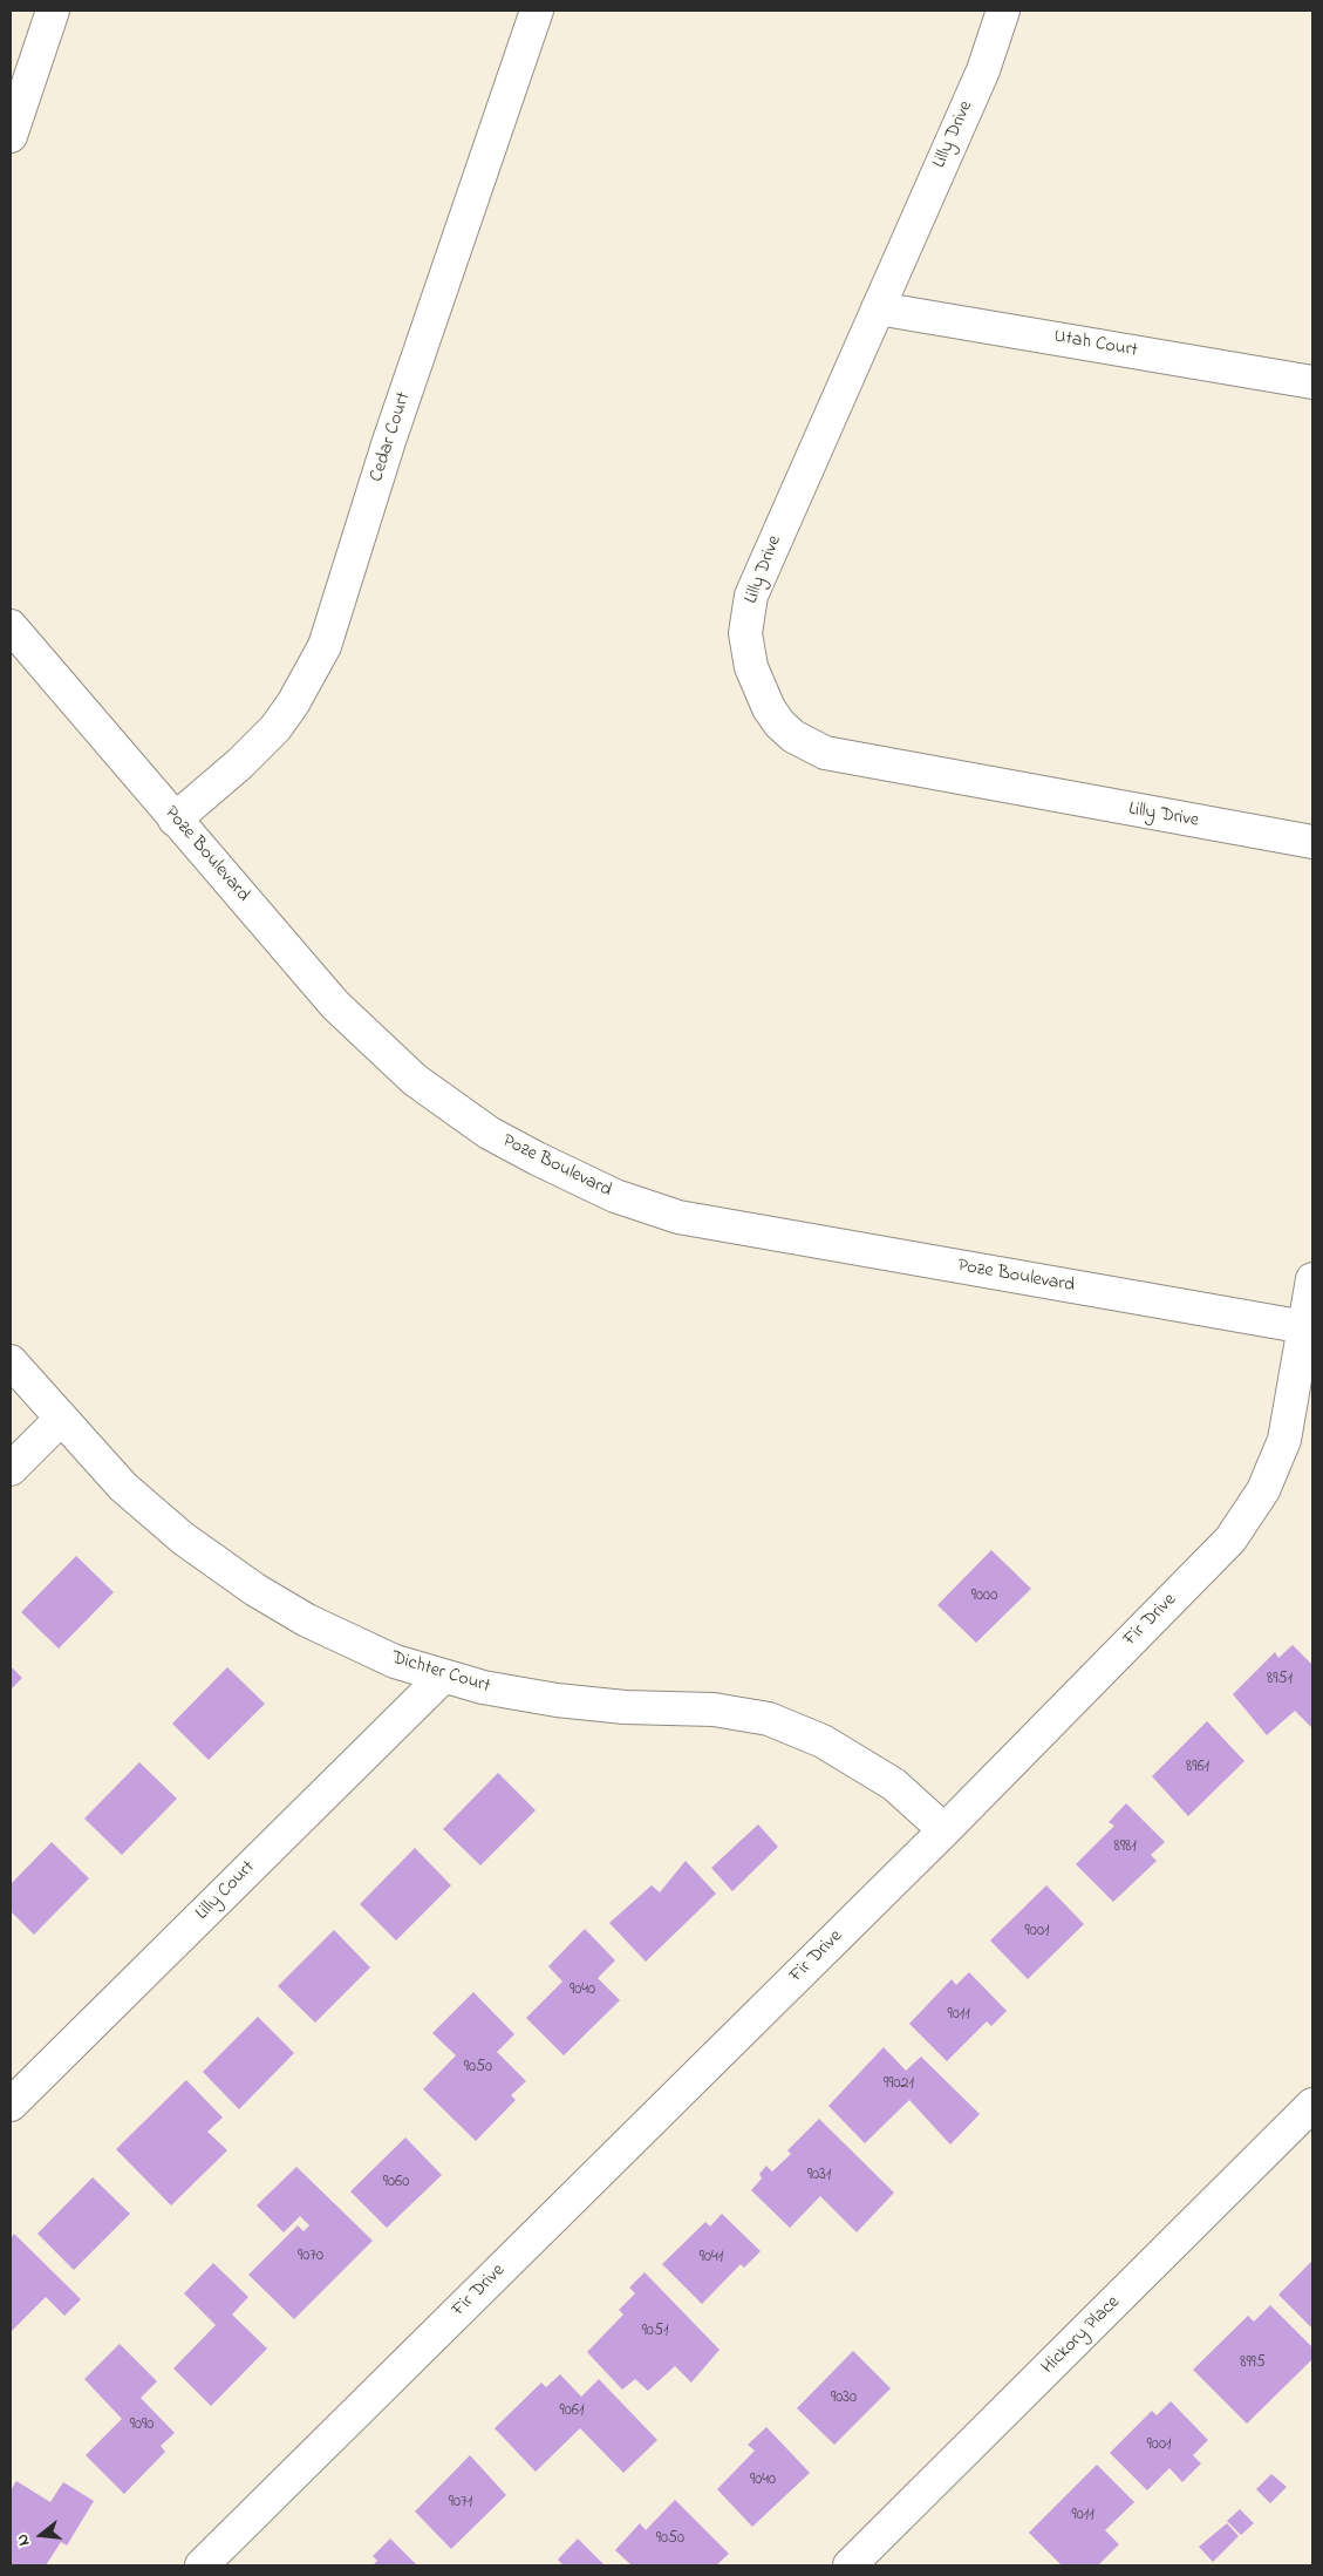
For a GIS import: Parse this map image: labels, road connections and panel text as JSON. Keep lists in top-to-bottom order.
{
  "streets": {
    "street": [
      "Lilly Drive",
      "Utah Court",
      "Cedar Court",
      "Poze Boulevard",
      "Fir Drive",
      "Dichter Court",
      "Lilly Court",
      "Hickory Place"
    ]
  },
  "crossings": [
    ["Lilly Drive", "Utah Court"],
    ["Cedar Court", "Poze Boulevard"],
    ["Poze Boulevard", "Fir Drive"],
    ["Fir Drive", "Dichter Court"],
    ["Dichter Court", "Lilly Court"]
  ],
  "house_numbers": [
    "9000",
    "8951",
    "8961",
    "8981",
    "9001",
    "9040",
    "9011",
    "9050",
    "99021",
    "9031",
    "9060",
    "9070",
    "9041",
    "9051",
    "8995",
    "9030",
    "9061",
    "9090",
    "9001",
    "9040",
    "9071",
    "9011",
    "9050"
  ],
  "north": "left"
}
